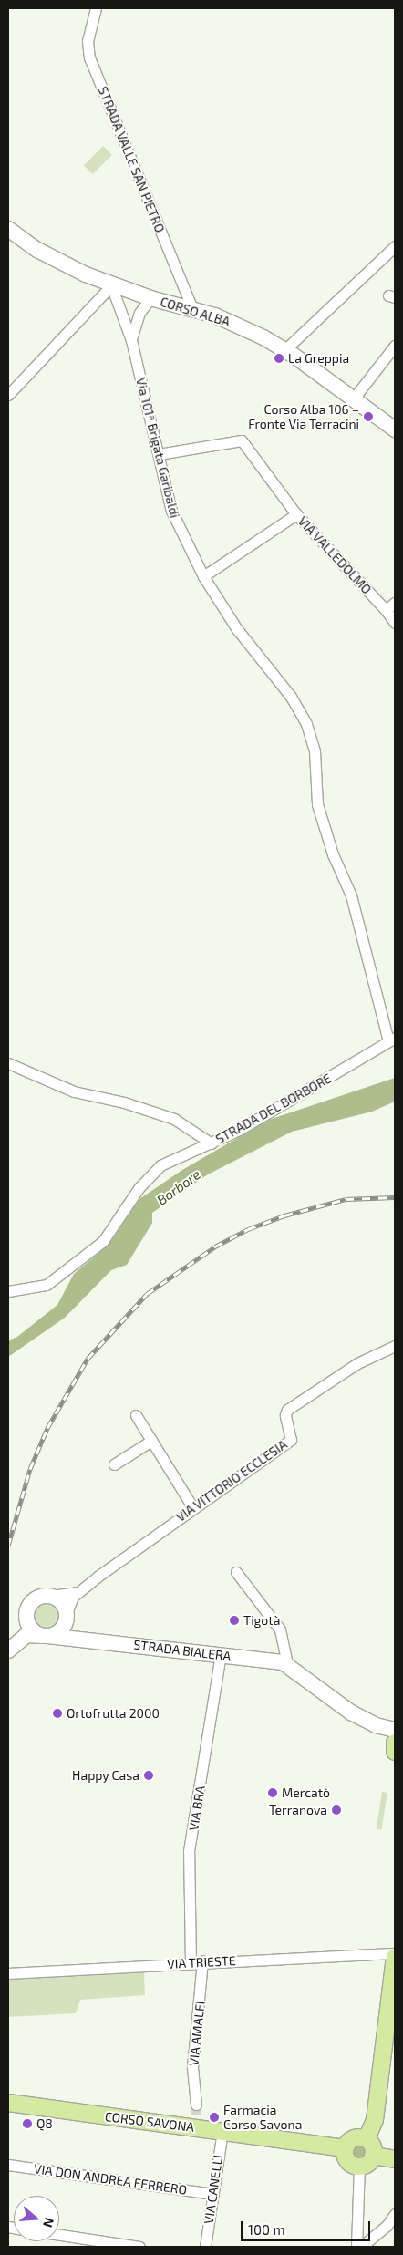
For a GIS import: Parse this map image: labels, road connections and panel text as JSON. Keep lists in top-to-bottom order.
{
  "streets": {
    "main road": ["CORSO SAVONA"],
    "street": [
      "STRADA VALLE SAN PIETRO",
      "CORSO ALBA",
      "Via 101ª Brigata Garibaldi",
      "VIA VALLEDOLMO",
      "STRADA DEL BORBORE",
      "VIA VITTORIO ECCLESIA",
      "STRADA BIALERA",
      "VIA BRA",
      "VIA TRIESTE",
      "VIA AMALFI",
      "VIA DON ANDREA FERRERO",
      "VIA CANELLI"
    ]
  },
  "crossings": [
    ["STRADA VALLE SAN PIETRO", "CORSO ALBA"],
    ["CORSO ALBA", "Via 101ª Brigata Garibaldi"],
    ["Via 101ª Brigata Garibaldi", "VIA VALLEDOLMO"],
    ["Via 101ª Brigata Garibaldi", "STRADA DEL BORBORE"],
    ["VIA VITTORIO ECCLESIA", "STRADA BIALERA"],
    ["STRADA BIALERA", "VIA BRA"],
    ["VIA BRA", "VIA TRIESTE"],
    ["VIA TRIESTE", "VIA AMALFI"],
    ["CORSO SAVONA", "VIA CANELLI"],
    ["VIA DON ANDREA FERRERO", "VIA CANELLI"]
  ],
  "water": ["Borbore"],
  "places": [
    "La Greppia",
    "Corso Alba 106 – Fronte Via Terracini",
    "Tigotà",
    "Ortofrutta 2000",
    "Happy Casa",
    "Mercatò",
    "Terranova",
    "Farmacia Corso Savona",
    "Q8"
  ],
  "scale_bar": "100 m",
  "north": "right"
}
